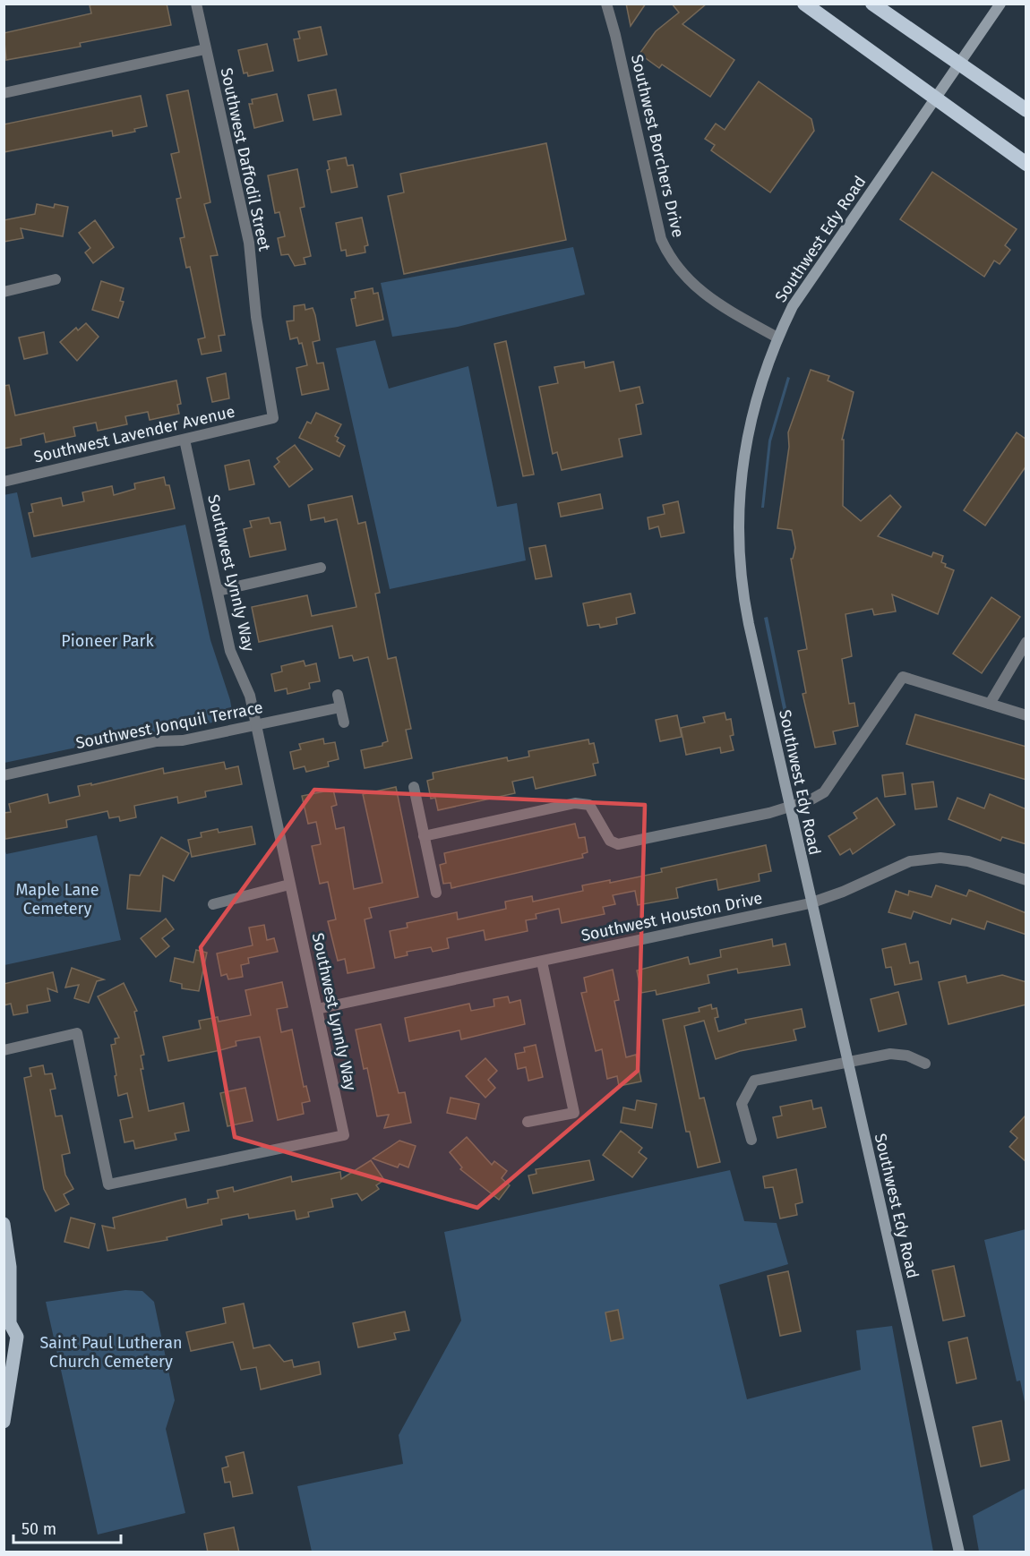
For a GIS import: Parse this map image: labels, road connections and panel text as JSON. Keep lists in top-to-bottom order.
{
  "streets": {
    "main road": ["Southwest Edy Road"],
    "street": [
      "Southwest Borchers Drive",
      "Southwest Daffodil Street",
      "Southwest Lavender Avenue",
      "Southwest Lynnly Way",
      "Southwest Jonquil Terrace",
      "Southwest Houston Drive"
    ]
  },
  "crossings": [
    ["Southwest Borchers Drive", "Southwest Edy Road"],
    ["Southwest Daffodil Street", "Southwest Lavender Avenue"],
    ["Southwest Edy Road", "Southwest Houston Drive"],
    ["Southwest Lavender Avenue", "Southwest Lynnly Way"],
    ["Southwest Lynnly Way", "Southwest Jonquil Terrace"],
    ["Southwest Lynnly Way", "Southwest Houston Drive"]
  ],
  "parks": ["Pioneer Park", "Maple Lane Cemetery", "Saint Paul Lutheran Church Cemetery"],
  "scale_bar": "50 m"
}
